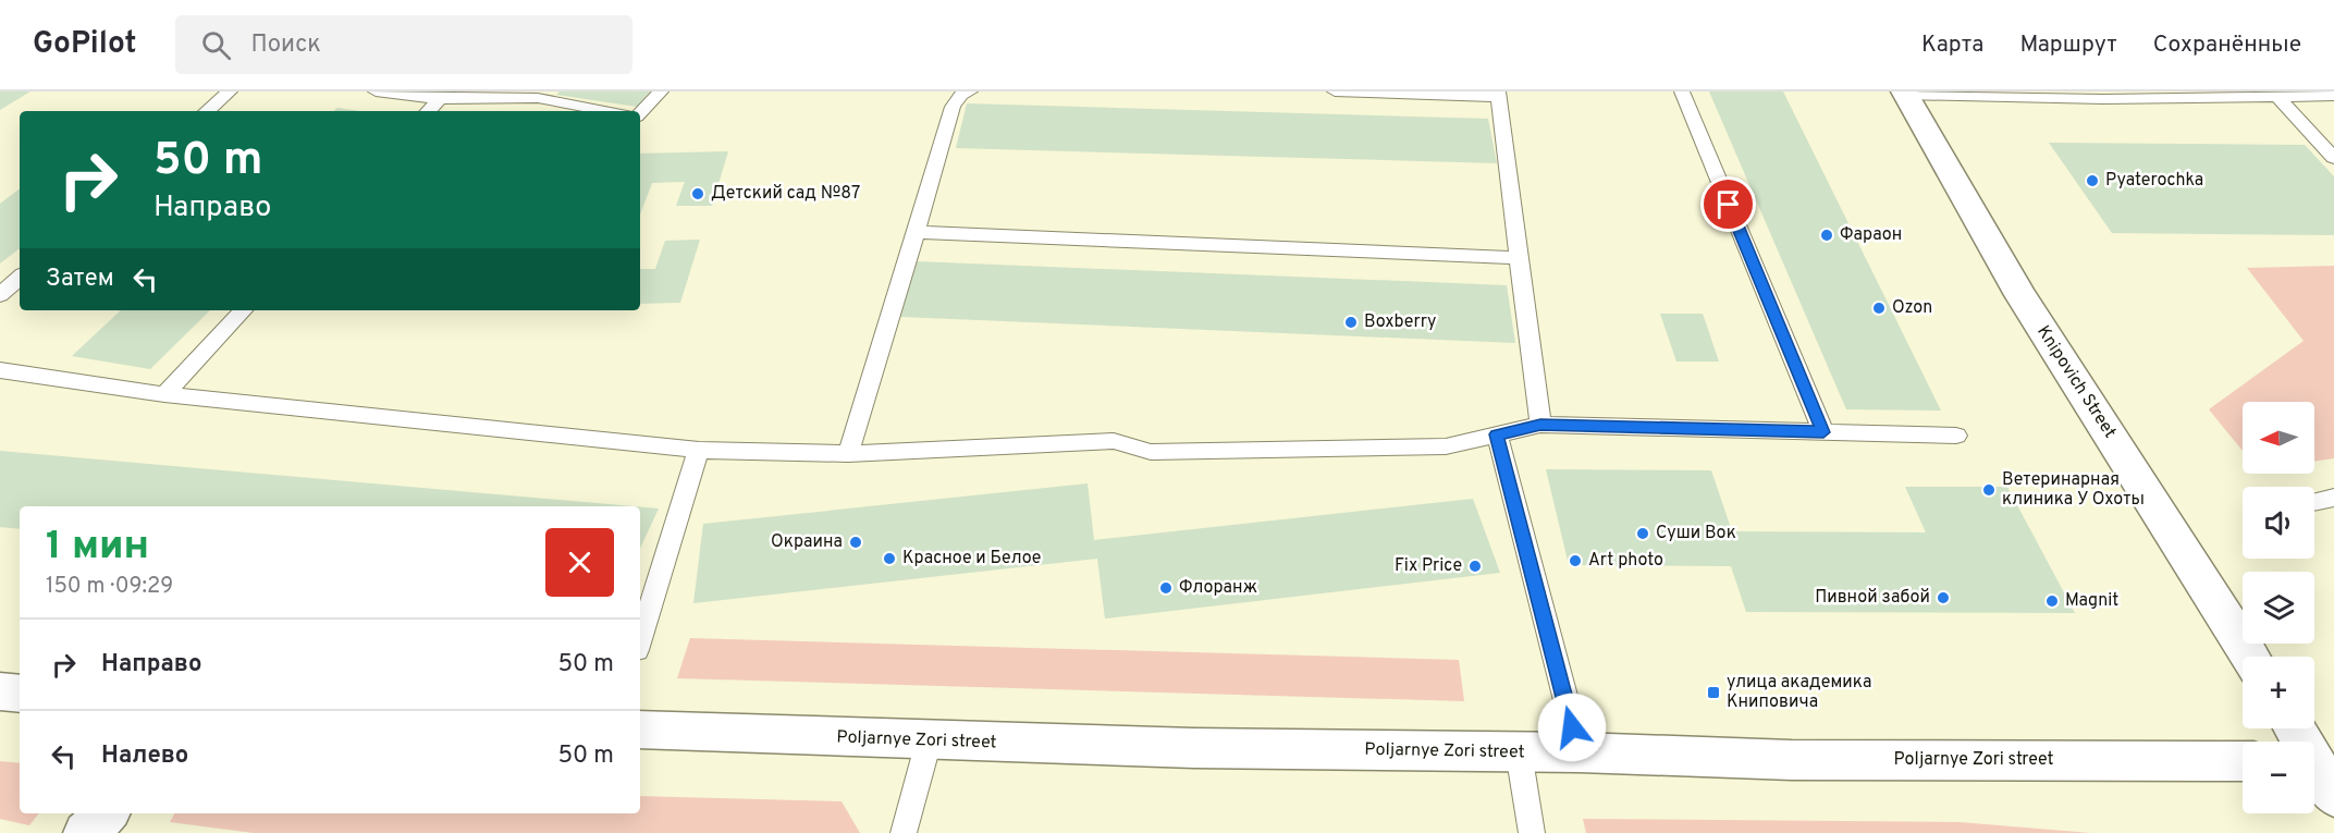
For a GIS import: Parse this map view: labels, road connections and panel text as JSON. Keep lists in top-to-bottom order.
{
  "streets": {
    "main road": ["Knipovich Street", "Poljarnye Zori street"]
  },
  "places": {
    "other": [
      "Pyaterochka",
      "Детский сад №87",
      "Фараон",
      "Ozon",
      "Boxberry",
      "Ветеринарная клиника У Охоты",
      "Суши Вок",
      "Окраина",
      "Красное и Белое",
      "Art photo",
      "Fix Price",
      "Флоранж",
      "Пивной забой",
      "Magnit"
    ],
    "transit": ["улица академика Книповича"]
  },
  "north": "left",
  "page": {
    "header": "GoPilot",
    "search": "Поиск",
    "nav": ["Карта", "Маршрут", "Сохранённые"],
    "turn": ["50 m", "Направо"],
    "then": "Затем",
    "map_buttons": ["+", "−"],
    "heading": ["1 мин", "150 m · 09:29"],
    "list": [
      {
        "name": "Направо",
        "value": "50 m"
      },
      {
        "name": "Налево",
        "value": "50 m"
      }
    ]
  }
}
